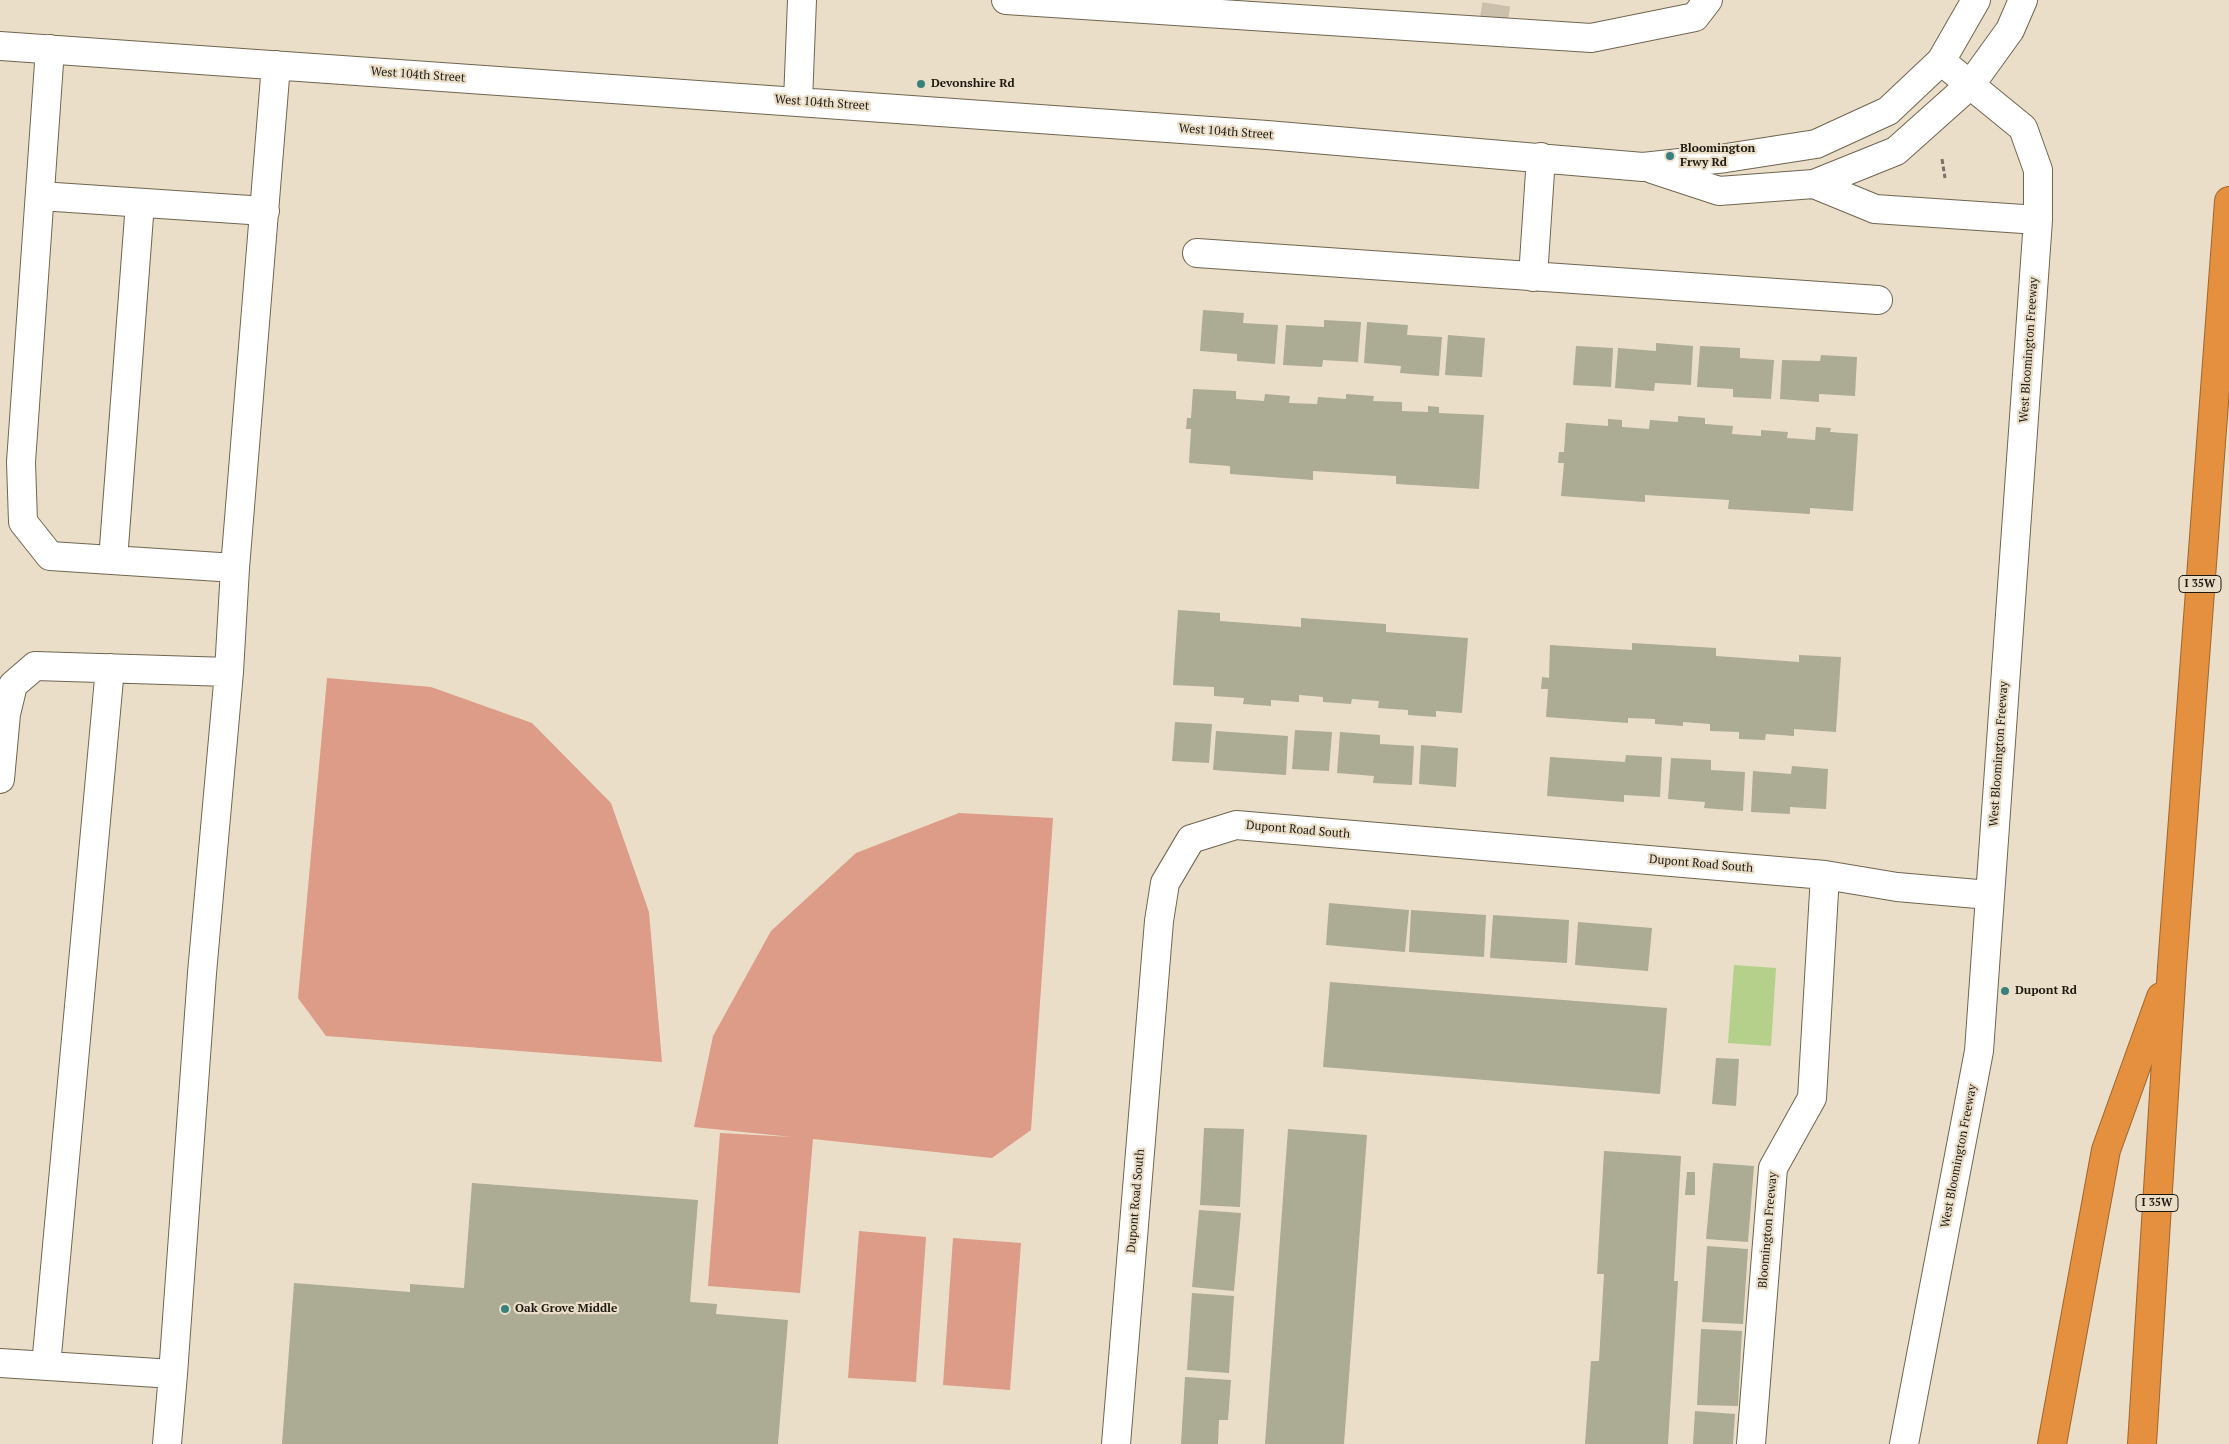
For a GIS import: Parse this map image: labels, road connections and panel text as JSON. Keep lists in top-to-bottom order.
{
  "streets": {
    "highway": ["I 35W"],
    "street": [
      "West 104th Street",
      "West Bloomington Freeway",
      "Dupont Road South",
      "Bloomington Freeway"
    ]
  },
  "crossings": [
    ["West 104th Street", "West Bloomington Freeway"],
    ["West Bloomington Freeway", "Dupont Road South"],
    ["Dupont Road South", "Bloomington Freeway"]
  ],
  "places": [
    "Devonshire Rd",
    "Bloomington Frwy Rd",
    "Dupont Rd",
    "Oak Grove Middle"
  ]
}
